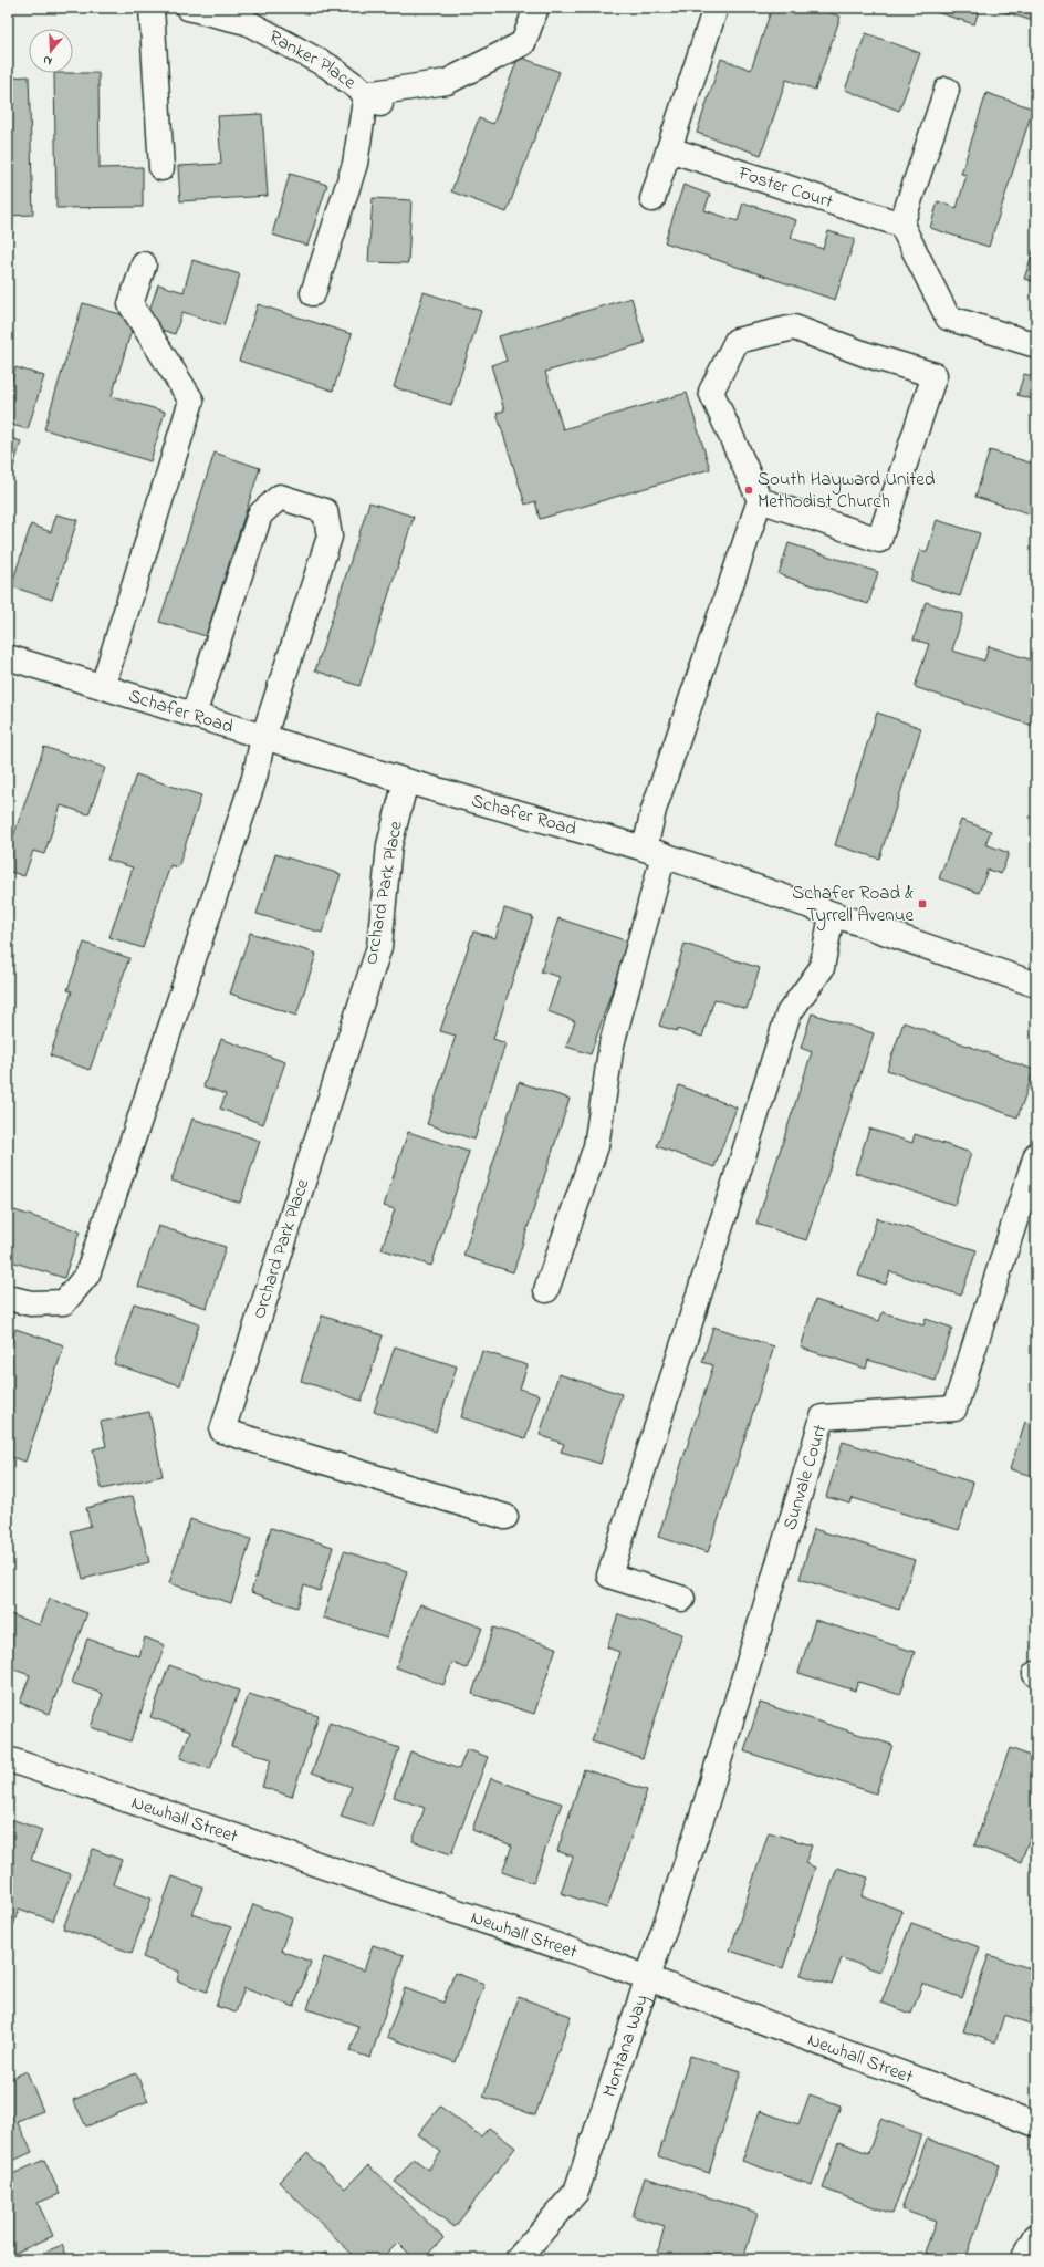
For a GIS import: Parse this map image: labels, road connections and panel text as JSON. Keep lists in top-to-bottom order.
{
  "streets": {
    "street": [
      "Ranker Place",
      "Foster Court",
      "Schafer Road",
      "Orchard Park Place",
      "Sunvale Court",
      "Newhall Street",
      "Montana Way"
    ]
  },
  "crossings": [
    ["Schafer Road", "Orchard Park Place"],
    ["Sunvale Court", "Montana Way"],
    ["Newhall Street", "Montana Way"]
  ],
  "places": {
    "other": ["South Hayward United Methodist Church"],
    "transit": ["Schafer Road & Tyrrell Avenue"]
  },
  "north": "bottom"
}
